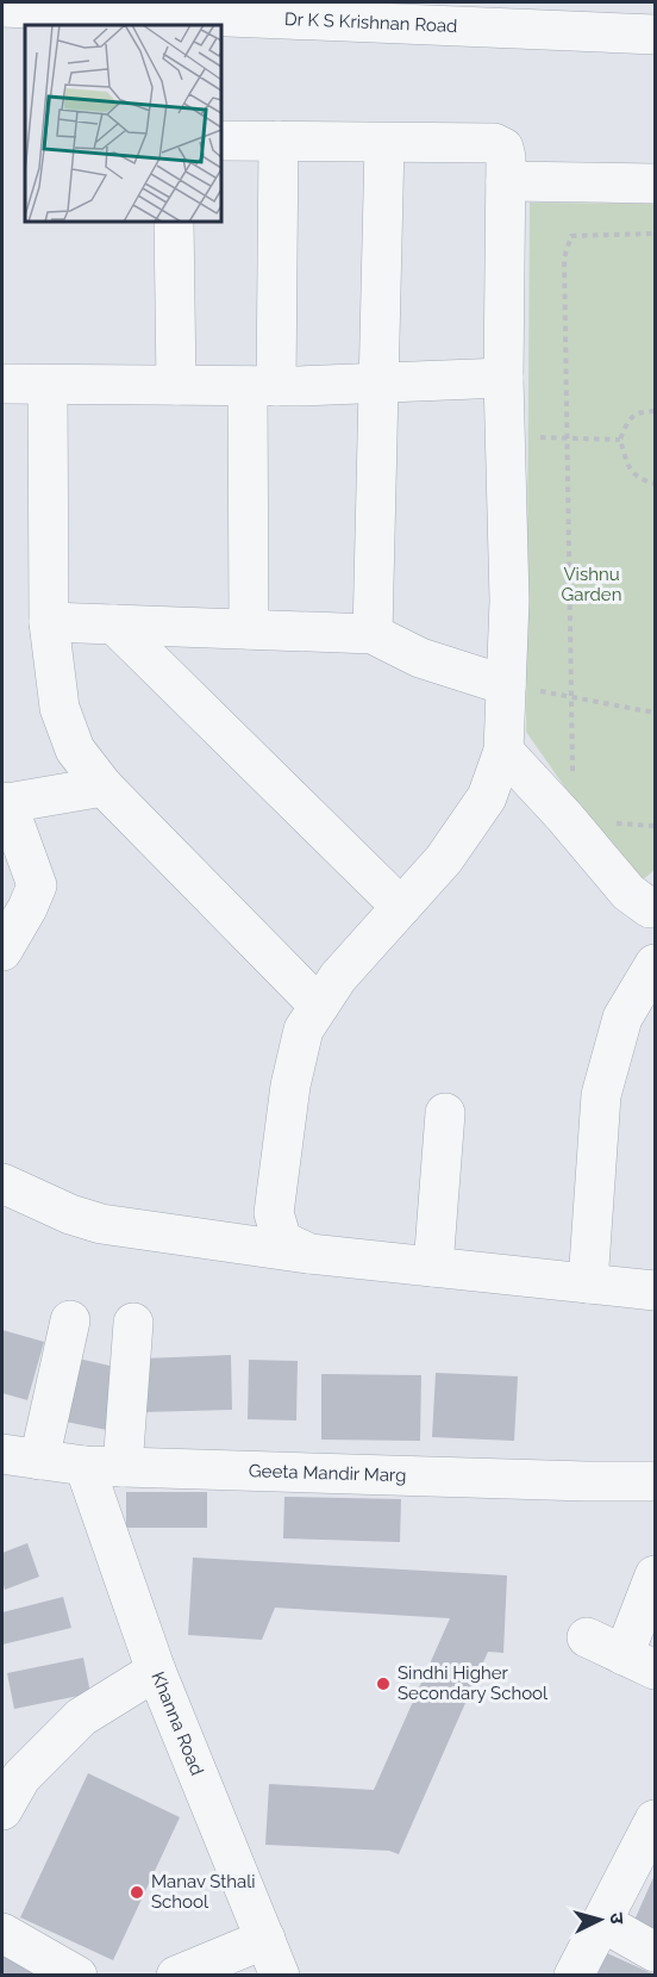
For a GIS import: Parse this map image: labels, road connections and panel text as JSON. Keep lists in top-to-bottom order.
{
  "streets": {
    "street": ["Dr K S Krishnan Road", "Geeta Mandir Marg", "Khanna Road"]
  },
  "crossings": [
    ["Geeta Mandir Marg", "Khanna Road"]
  ],
  "parks": ["Vishnu Garden"],
  "places": ["Sindhi Higher Secondary School", "Manav Sthali School"],
  "north": "right"
}
